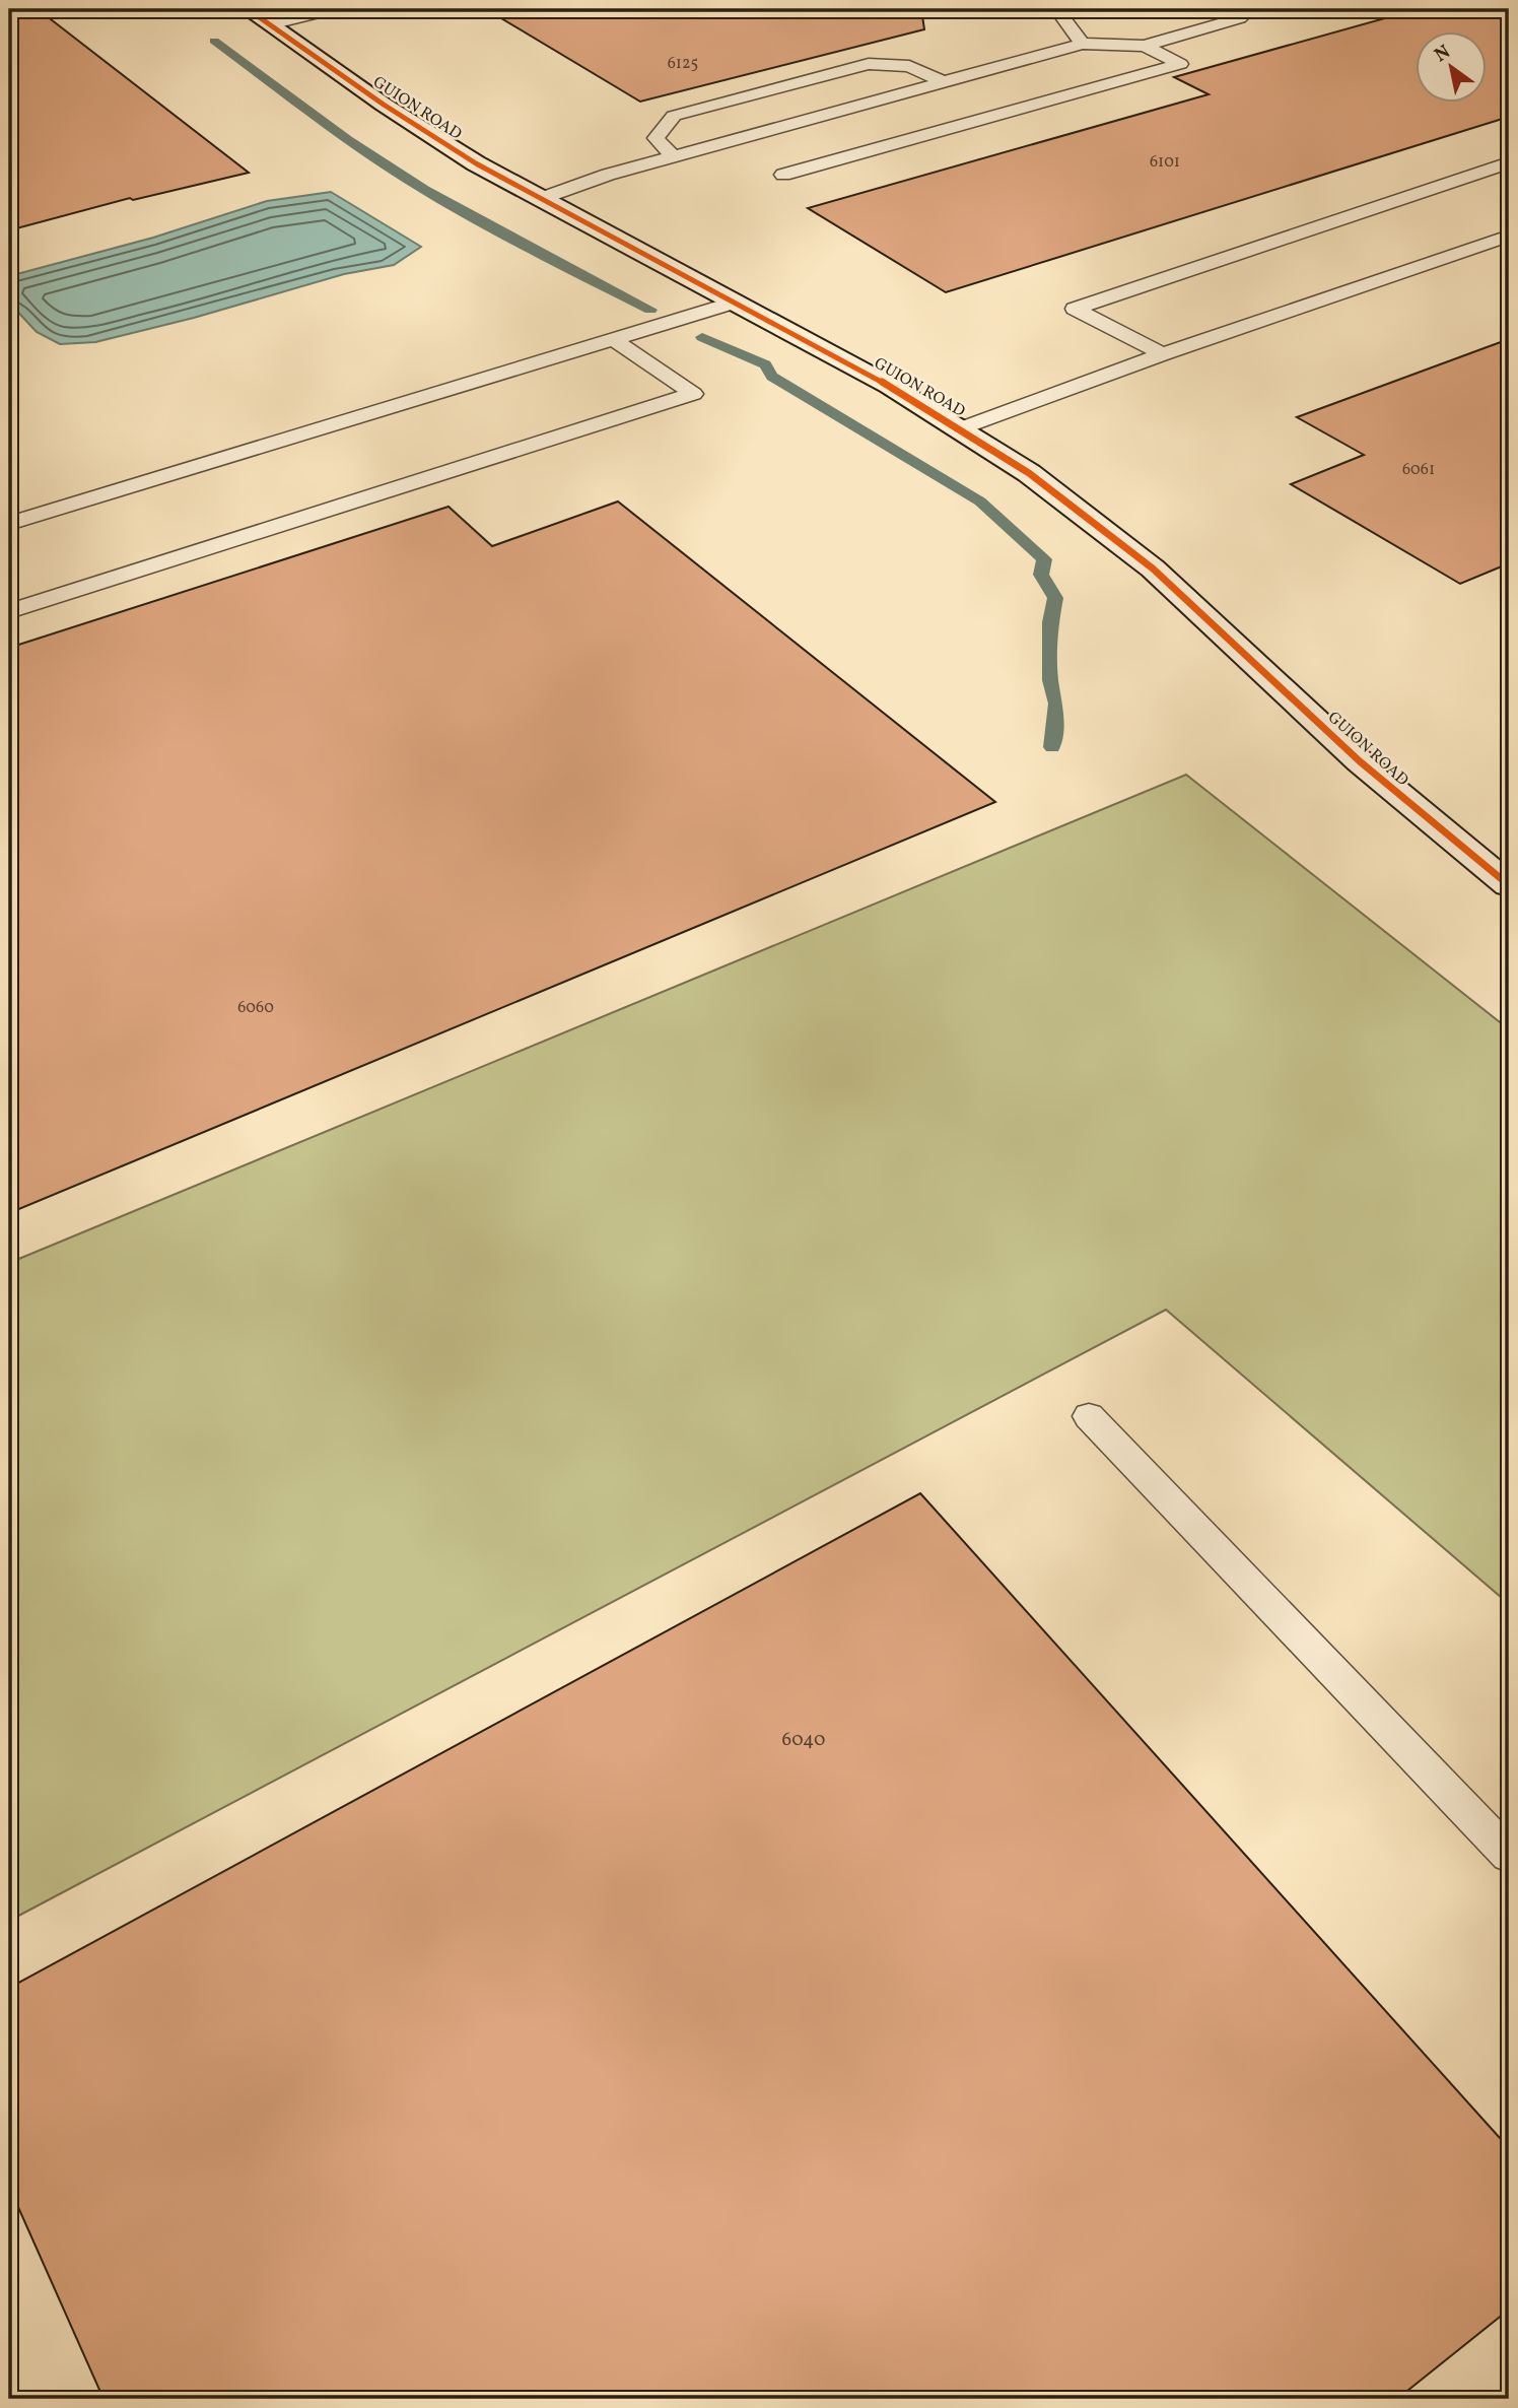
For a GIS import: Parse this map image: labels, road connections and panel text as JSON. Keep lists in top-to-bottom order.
{
  "streets": {
    "street": ["GUION ROAD"]
  },
  "house_numbers": [
    "6125",
    "6101",
    "6061",
    "6060",
    "6040"
  ],
  "north": "top left"
}
